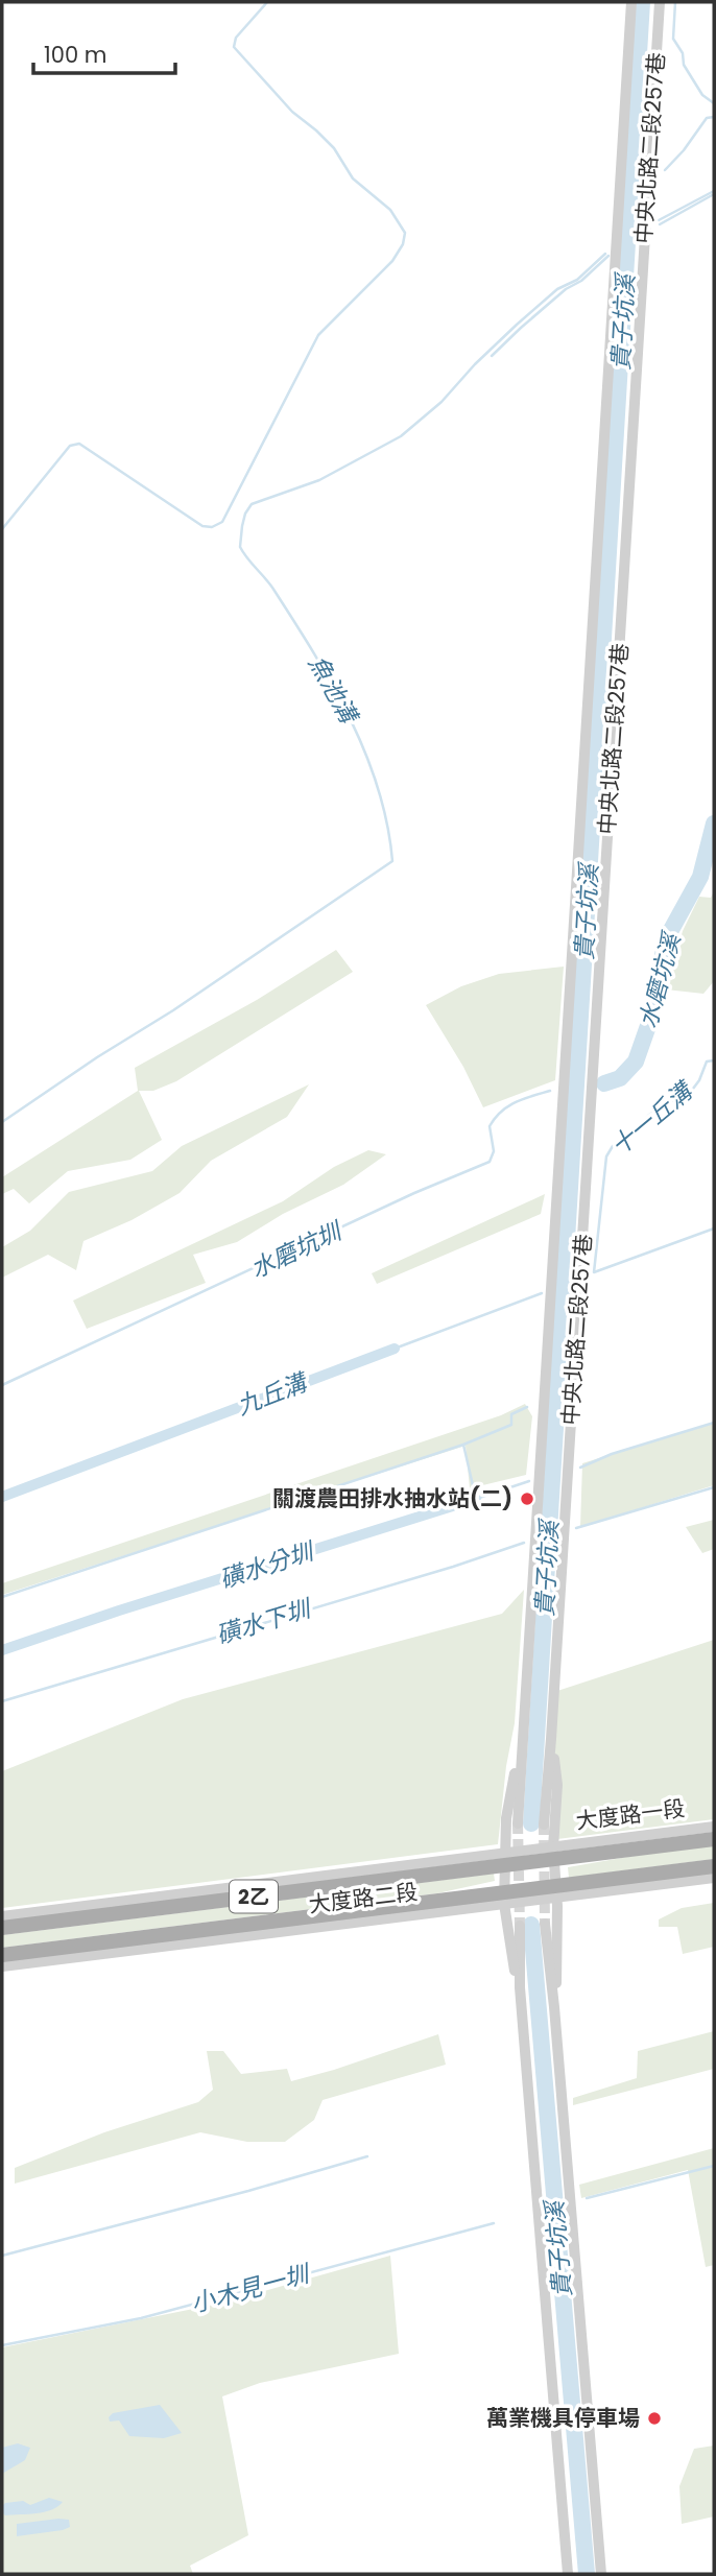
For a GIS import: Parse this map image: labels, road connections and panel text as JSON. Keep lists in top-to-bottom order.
{
  "streets": {
    "main road": ["大度路一段", "2乙", "大度路二段"],
    "street": ["中央北路二段257巷"]
  },
  "crossings": [
    ["中央北路二段257巷", "大度路一段"],
    ["中央北路二段257巷", "2乙"],
    ["中央北路二段257巷", "大度路二段"],
    ["大度路一段", "大度路二段"],
    ["2乙", "大度路二段"]
  ],
  "water": [
    "貴子坑溪",
    "魚池溝",
    "水磨坑溪",
    "十一丘溝",
    "水磨坑圳",
    "九丘溝",
    "磺水分圳",
    "磺水下圳",
    "小木見一圳"
  ],
  "places": ["關渡農田排水抽水站(二)", "萬業機具停車場"],
  "scale_bar": "100 m"
}
